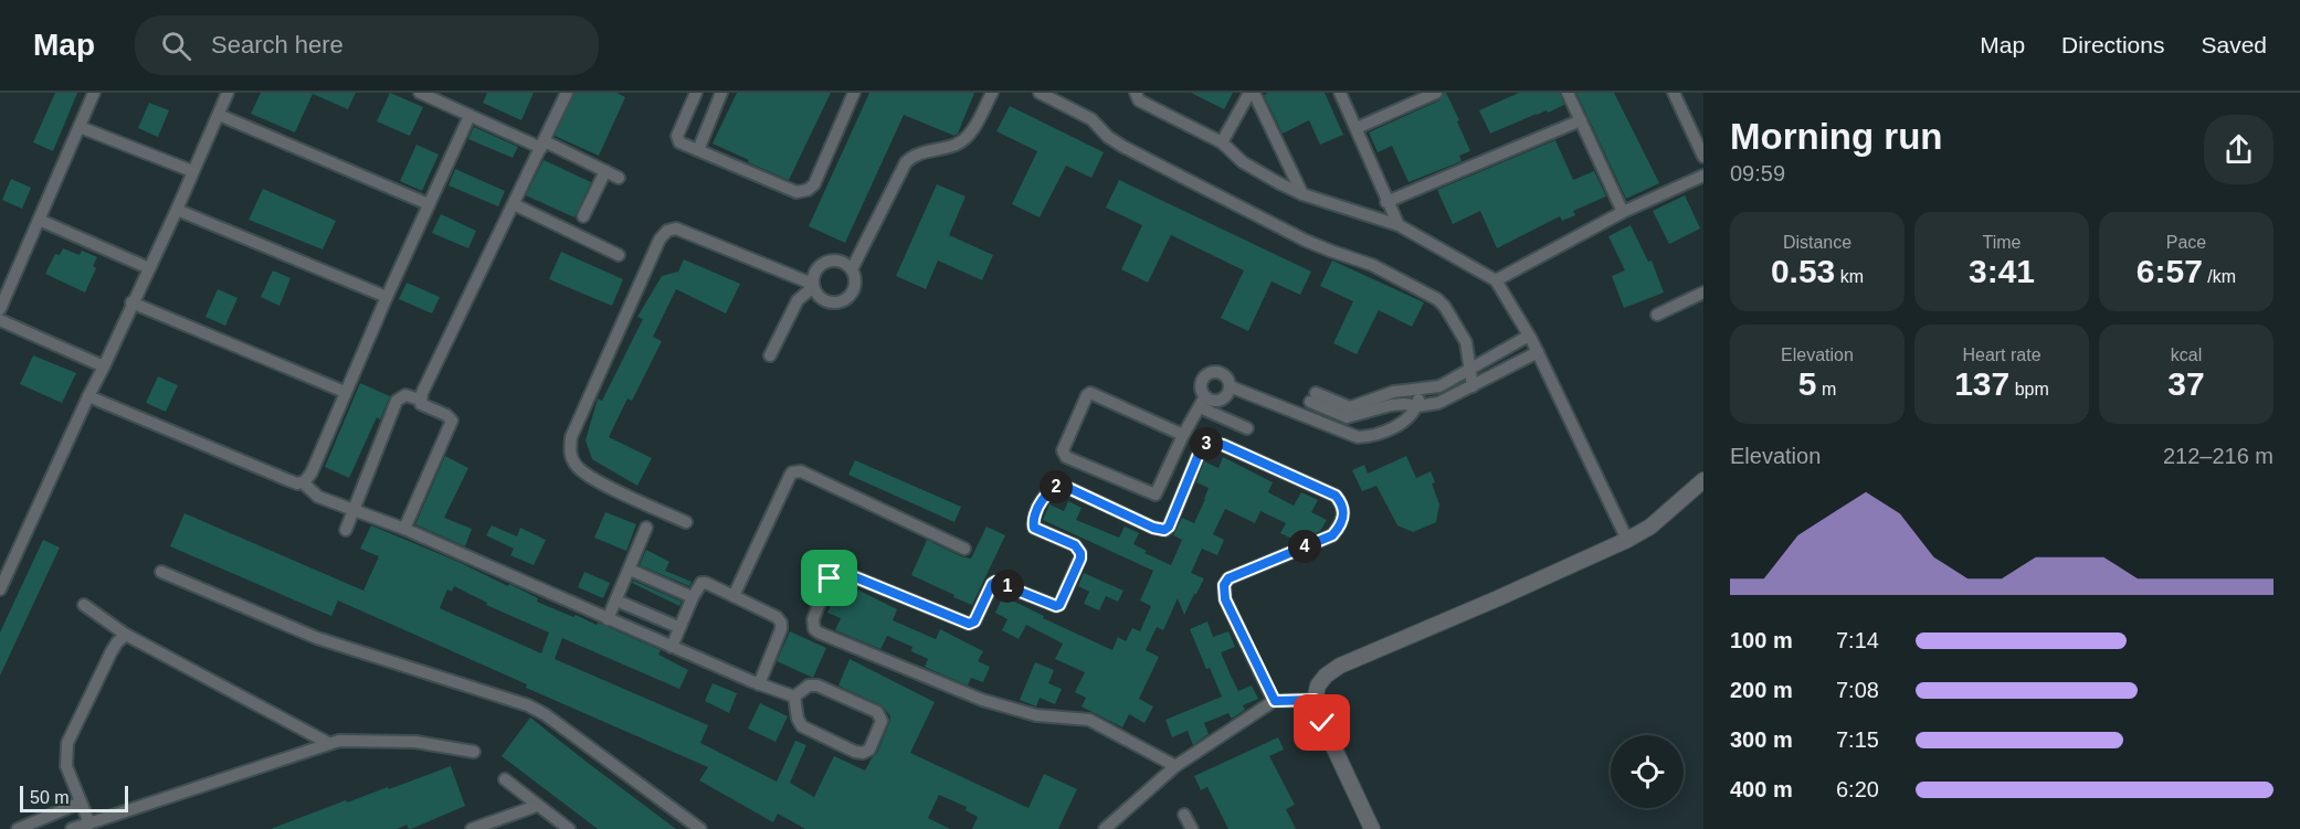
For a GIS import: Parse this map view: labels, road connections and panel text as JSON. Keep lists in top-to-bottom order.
{
  "scale_bar": "50 m",
  "page": {
    "header": "Map",
    "search": "Search here",
    "nav": ["Map", "Directions", "Saved"],
    "heading": ["Morning run", "09:59"],
    "stats": [
      ["Distance", "0.53 km"],
      ["Time", "3:41"],
      ["Pace", "6:57 /km"],
      ["Elevation", "5 m"],
      ["Heart rate", "137 bpm"],
      ["kcal", "37"]
    ],
    "pins": [
      "3",
      "2",
      "4",
      "1"
    ],
    "chart": ["Elevation", "212–216 m"],
    "list": [
      {
        "name": "100 m",
        "note": "7:14"
      },
      {
        "name": "200 m",
        "note": "7:08"
      },
      {
        "name": "300 m",
        "note": "7:15"
      },
      {
        "name": "400 m",
        "note": "6:20"
      }
    ],
    "scale": "50 m"
  }
}
